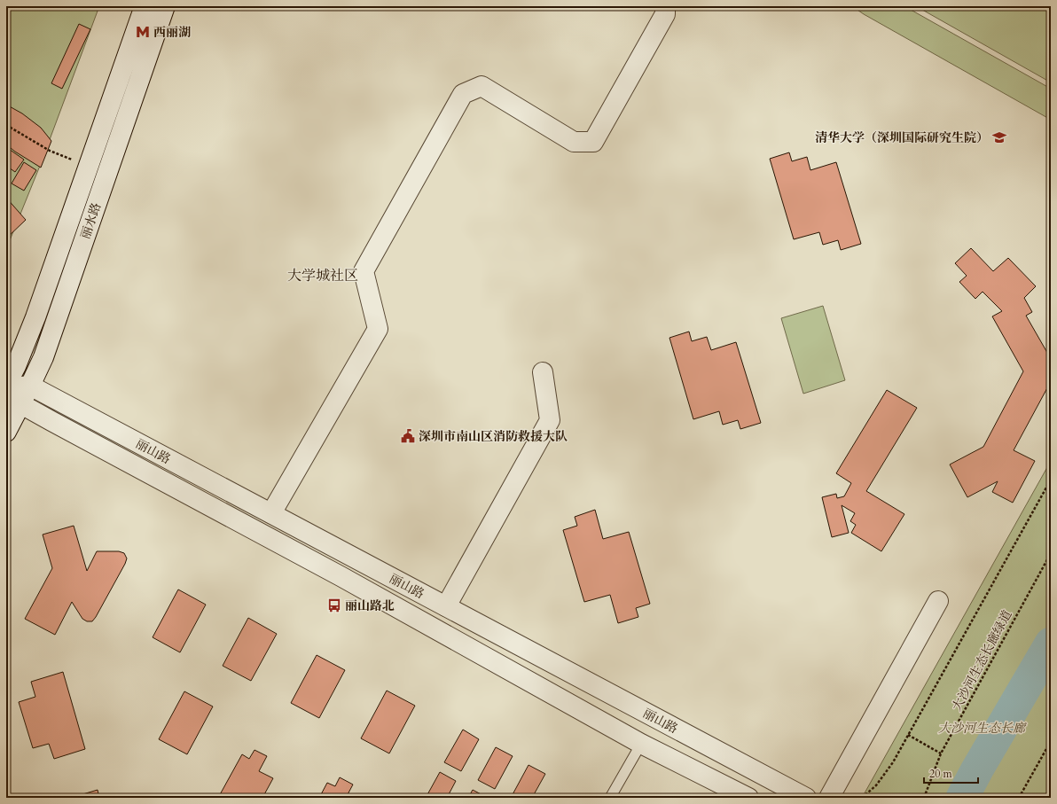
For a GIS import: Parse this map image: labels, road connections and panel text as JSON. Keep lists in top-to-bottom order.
{
  "streets": {
    "street": ["丽水路", "丽山路"],
    "path": ["大沙河生态长廊绿道"]
  },
  "crossings": [
    ["丽水路", "丽山路"]
  ],
  "districts": ["大学城社区"],
  "parks": ["大沙河生态长廊"],
  "places": {
    "metro station": ["西丽湖"],
    "school or university": ["清华大学（深圳国际研究生院）"],
    "public building": ["深圳市南山区消防救援大队"],
    "bus stop": ["丽山路北"]
  },
  "scale_bar": "20 m"
}
